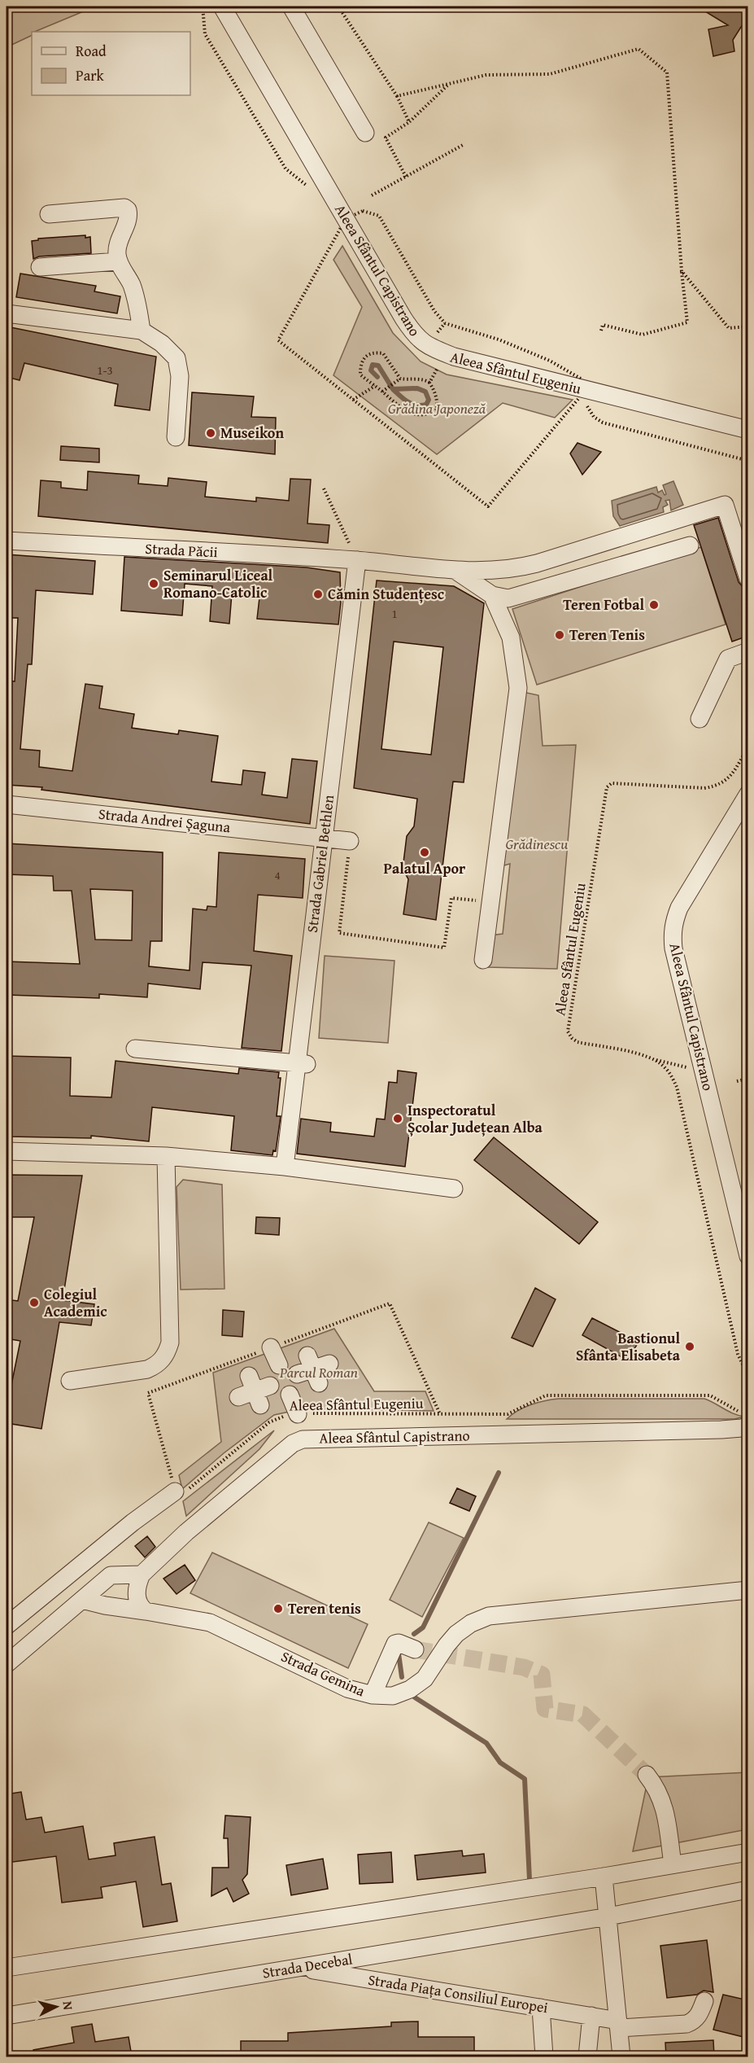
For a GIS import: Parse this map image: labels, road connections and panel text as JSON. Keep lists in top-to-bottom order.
{
  "streets": {
    "street": [
      "Aleea Sfântul Capistrano",
      "Strada Păcii",
      "Strada Andrei Șaguna",
      "Strada Gabriel Bethlen",
      "Strada Gemina",
      "Strada Decebal",
      "Strada Piața Consiliul Europei"
    ],
    "path": ["Aleea Sfântul Eugeniu"]
  },
  "crossings": [
    ["Aleea Sfântul Capistrano", "Aleea Sfântul Eugeniu"],
    ["Strada Păcii", "Strada Gabriel Bethlen"],
    ["Strada Andrei Șaguna", "Strada Gabriel Bethlen"],
    ["Strada Decebal", "Strada Piața Consiliul Europei"]
  ],
  "parks": ["Grădina Japoneză", "Grădinescu", "Parcul Roman"],
  "places": [
    "Museikon",
    "Seminarul Liceal Romano-Catolic",
    "Cămin Studențesc",
    "Teren Fotbal",
    "Teren Tenis",
    "Palatul Apor",
    "Inspectoratul Școlar Județean Alba",
    "Colegiul Academic",
    "Bastionul Sfânta Elisabeta",
    "Teren tenis"
  ],
  "house_numbers": ["1-3", "1", "4"],
  "legend": ["Road", "Park"],
  "north": "right"
}
